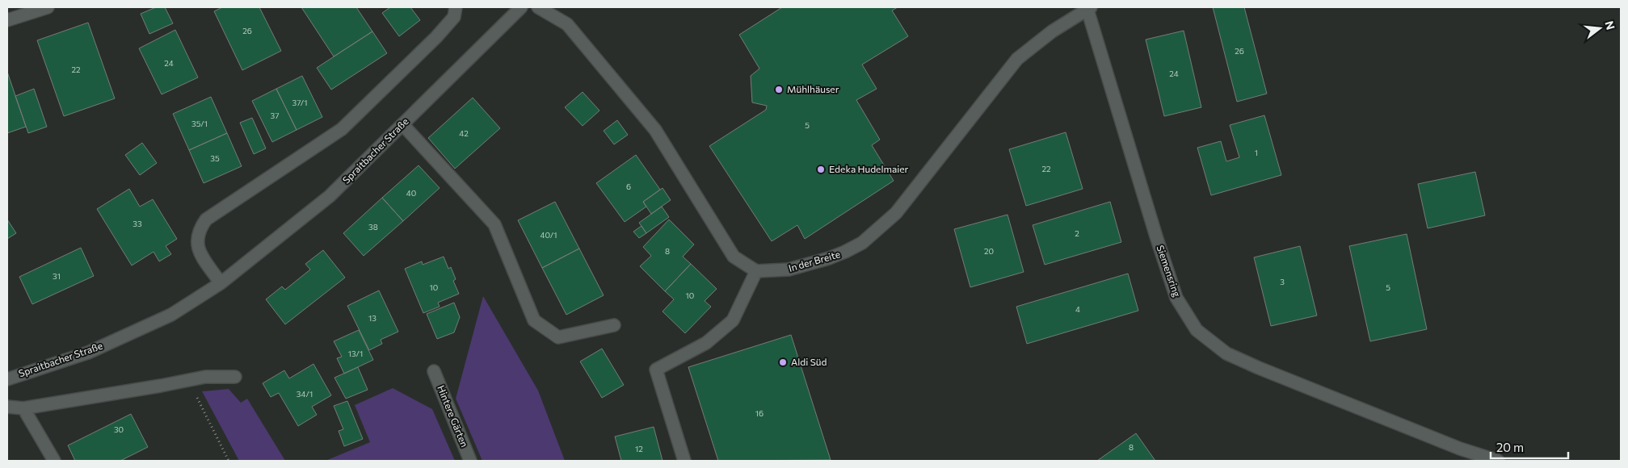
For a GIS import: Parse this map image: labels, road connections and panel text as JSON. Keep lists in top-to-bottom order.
{
  "streets": {
    "street": [
      "Spraitbacher Straße",
      "In der Breite",
      "Siemensring",
      "Hintere Gärten"
    ]
  },
  "crossings": [
    ["In der Breite", "Siemensring"]
  ],
  "places": ["Mühlhäuser", "Edeka Hudelmaier", "Aldi Süd"],
  "house_numbers": [
    "26",
    "26",
    "24",
    "22",
    "24",
    "37/1",
    "37",
    "35/1",
    "5",
    "42",
    "1",
    "35",
    "22",
    "6",
    "40",
    "33",
    "38",
    "2",
    "40/1",
    "8",
    "20",
    "31",
    "3",
    "10",
    "5",
    "10",
    "4",
    "13",
    "13/1",
    "34/1",
    "16",
    "30",
    "8",
    "12"
  ],
  "scale_bar": "20 m",
  "north": "right"
}
